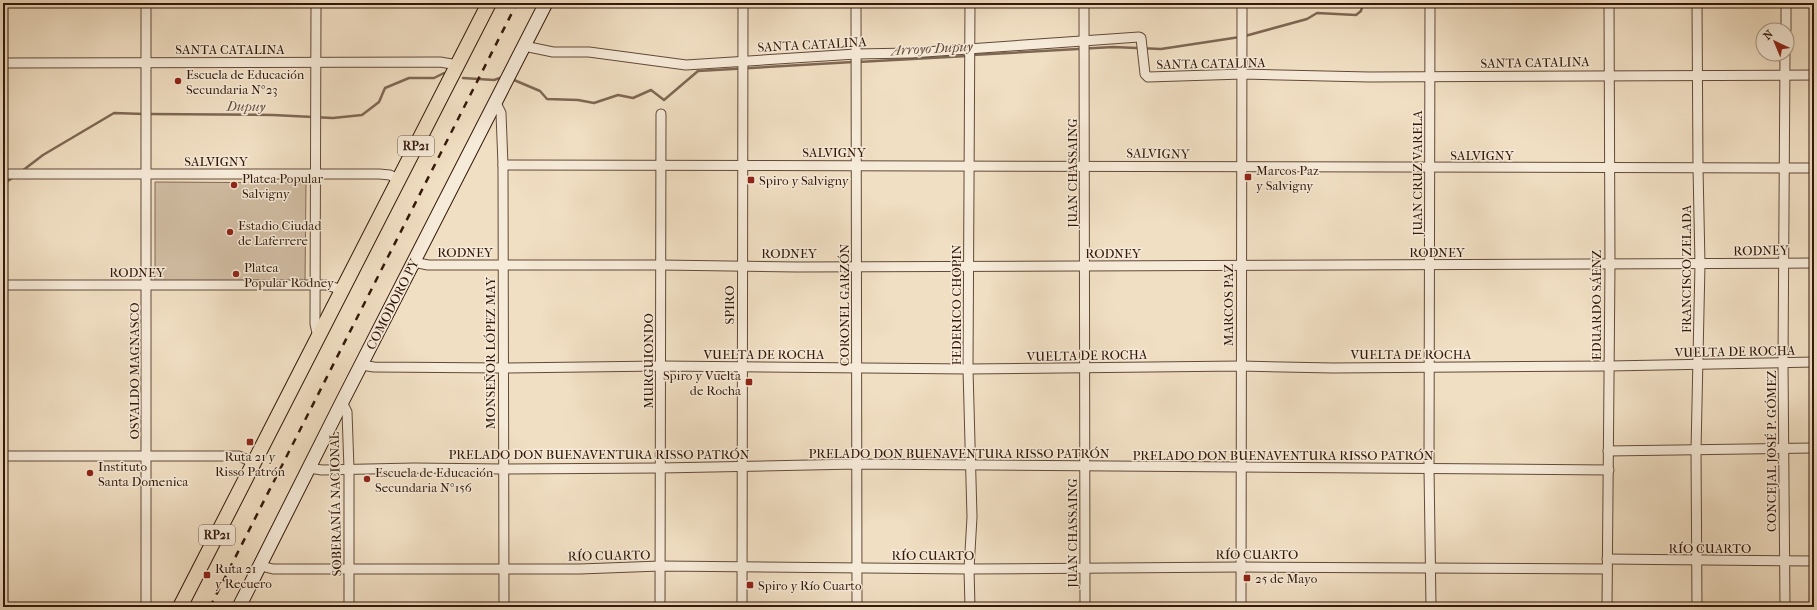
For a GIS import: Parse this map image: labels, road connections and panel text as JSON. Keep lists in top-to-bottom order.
{
  "streets": {
    "main road": ["RP21", "COMODORO PY"],
    "street": [
      "SANTA CATALINA",
      "SALVIGNY",
      "JUAN CHASSAING",
      "JUAN CRUZ VARELA",
      "RODNEY",
      "FRANCISCO ZELADA",
      "SPIRO",
      "CORONEL GARZÓN",
      "FEDERICO CHOPIN",
      "MARCOS PAZ",
      "EDUARDO SÁENZ",
      "VUELTA DE ROCHA",
      "MONSEÑOR LÓPEZ MAY",
      "MURGUIONDO",
      "OSVALDO MAGNASCO",
      "CONCEJAL JOSÉ P. GÓMEZ",
      "PRELADO DON BUENAVENTURA RISSO PATRÓN",
      "SOBERANÍA NACIONAL",
      "RÍO CUARTO"
    ]
  },
  "crossings": [
    ["SANTA CATALINA", "RP21"],
    ["SANTA CATALINA", "JUAN CHASSAING"],
    ["SANTA CATALINA", "JUAN CRUZ VARELA"],
    ["SANTA CATALINA", "FRANCISCO ZELADA"],
    ["SANTA CATALINA", "COMODORO PY"],
    ["SANTA CATALINA", "SPIRO"],
    ["SANTA CATALINA", "CORONEL GARZÓN"],
    ["SANTA CATALINA", "FEDERICO CHOPIN"],
    ["SANTA CATALINA", "MARCOS PAZ"],
    ["SANTA CATALINA", "EDUARDO SÁENZ"],
    ["SANTA CATALINA", "OSVALDO MAGNASCO"],
    ["SANTA CATALINA", "CONCEJAL JOSÉ P. GÓMEZ"],
    ["RP21", "SALVIGNY"],
    ["RP21", "RODNEY"],
    ["SALVIGNY", "JUAN CHASSAING"],
    ["SALVIGNY", "JUAN CRUZ VARELA"],
    ["SALVIGNY", "FRANCISCO ZELADA"],
    ["SALVIGNY", "SPIRO"],
    ["SALVIGNY", "CORONEL GARZÓN"],
    ["SALVIGNY", "FEDERICO CHOPIN"],
    ["SALVIGNY", "MARCOS PAZ"],
    ["SALVIGNY", "EDUARDO SÁENZ"],
    ["SALVIGNY", "MONSEÑOR LÓPEZ MAY"],
    ["SALVIGNY", "MURGUIONDO"],
    ["SALVIGNY", "OSVALDO MAGNASCO"],
    ["SALVIGNY", "CONCEJAL JOSÉ P. GÓMEZ"],
    ["JUAN CHASSAING", "RODNEY"],
    ["JUAN CHASSAING", "VUELTA DE ROCHA"],
    ["JUAN CHASSAING", "PRELADO DON BUENAVENTURA RISSO PATRÓN"],
    ["JUAN CHASSAING", "RÍO CUARTO"],
    ["JUAN CRUZ VARELA", "RODNEY"],
    ["JUAN CRUZ VARELA", "VUELTA DE ROCHA"],
    ["JUAN CRUZ VARELA", "PRELADO DON BUENAVENTURA RISSO PATRÓN"],
    ["JUAN CRUZ VARELA", "RÍO CUARTO"],
    ["RODNEY", "FRANCISCO ZELADA"],
    ["RODNEY", "COMODORO PY"],
    ["RODNEY", "SPIRO"],
    ["RODNEY", "CORONEL GARZÓN"],
    ["RODNEY", "FEDERICO CHOPIN"],
    ["RODNEY", "MARCOS PAZ"],
    ["RODNEY", "EDUARDO SÁENZ"],
    ["RODNEY", "MONSEÑOR LÓPEZ MAY"],
    ["RODNEY", "MURGUIONDO"],
    ["RODNEY", "OSVALDO MAGNASCO"],
    ["RODNEY", "CONCEJAL JOSÉ P. GÓMEZ"],
    ["FRANCISCO ZELADA", "VUELTA DE ROCHA"],
    ["FRANCISCO ZELADA", "RÍO CUARTO"],
    ["COMODORO PY", "VUELTA DE ROCHA"],
    ["COMODORO PY", "MONSEÑOR LÓPEZ MAY"],
    ["COMODORO PY", "PRELADO DON BUENAVENTURA RISSO PATRÓN"],
    ["COMODORO PY", "SOBERANÍA NACIONAL"],
    ["COMODORO PY", "RÍO CUARTO"],
    ["SPIRO", "VUELTA DE ROCHA"],
    ["SPIRO", "PRELADO DON BUENAVENTURA RISSO PATRÓN"],
    ["SPIRO", "RÍO CUARTO"],
    ["CORONEL GARZÓN", "VUELTA DE ROCHA"],
    ["CORONEL GARZÓN", "PRELADO DON BUENAVENTURA RISSO PATRÓN"],
    ["CORONEL GARZÓN", "RÍO CUARTO"],
    ["FEDERICO CHOPIN", "VUELTA DE ROCHA"],
    ["FEDERICO CHOPIN", "PRELADO DON BUENAVENTURA RISSO PATRÓN"],
    ["FEDERICO CHOPIN", "RÍO CUARTO"],
    ["MARCOS PAZ", "VUELTA DE ROCHA"],
    ["MARCOS PAZ", "PRELADO DON BUENAVENTURA RISSO PATRÓN"],
    ["MARCOS PAZ", "RÍO CUARTO"],
    ["EDUARDO SÁENZ", "VUELTA DE ROCHA"],
    ["EDUARDO SÁENZ", "PRELADO DON BUENAVENTURA RISSO PATRÓN"],
    ["EDUARDO SÁENZ", "RÍO CUARTO"],
    ["VUELTA DE ROCHA", "MONSEÑOR LÓPEZ MAY"],
    ["VUELTA DE ROCHA", "MURGUIONDO"],
    ["VUELTA DE ROCHA", "CONCEJAL JOSÉ P. GÓMEZ"],
    ["MONSEÑOR LÓPEZ MAY", "PRELADO DON BUENAVENTURA RISSO PATRÓN"],
    ["MONSEÑOR LÓPEZ MAY", "RÍO CUARTO"],
    ["MURGUIONDO", "PRELADO DON BUENAVENTURA RISSO PATRÓN"],
    ["MURGUIONDO", "RÍO CUARTO"],
    ["CONCEJAL JOSÉ P. GÓMEZ", "RÍO CUARTO"],
    ["PRELADO DON BUENAVENTURA RISSO PATRÓN", "SOBERANÍA NACIONAL"],
    ["SOBERANÍA NACIONAL", "RÍO CUARTO"]
  ],
  "water": ["Arroyo Dupuy", "Dupuy"],
  "places": {
    "other": [
      "Escuela de Educación Secundaria Nº23",
      "Platea Popular Salvigny",
      "Estadio Ciudad de Laferrere",
      "Platea Popular Rodney",
      "Instituto Santa Domenica",
      "Escuela de Educación Secundaria Nº156"
    ],
    "transit": [
      "Marcos Paz y Salvigny",
      "Spiro y Salvigny",
      "Spiro y Vuelta de Rocha",
      "Ruta 21 y Risso Patrón",
      "Ruta 21 y Recuero",
      "25 de Mayo",
      "Spiro y Río Cuarto"
    ]
  },
  "north": "top left"
}
